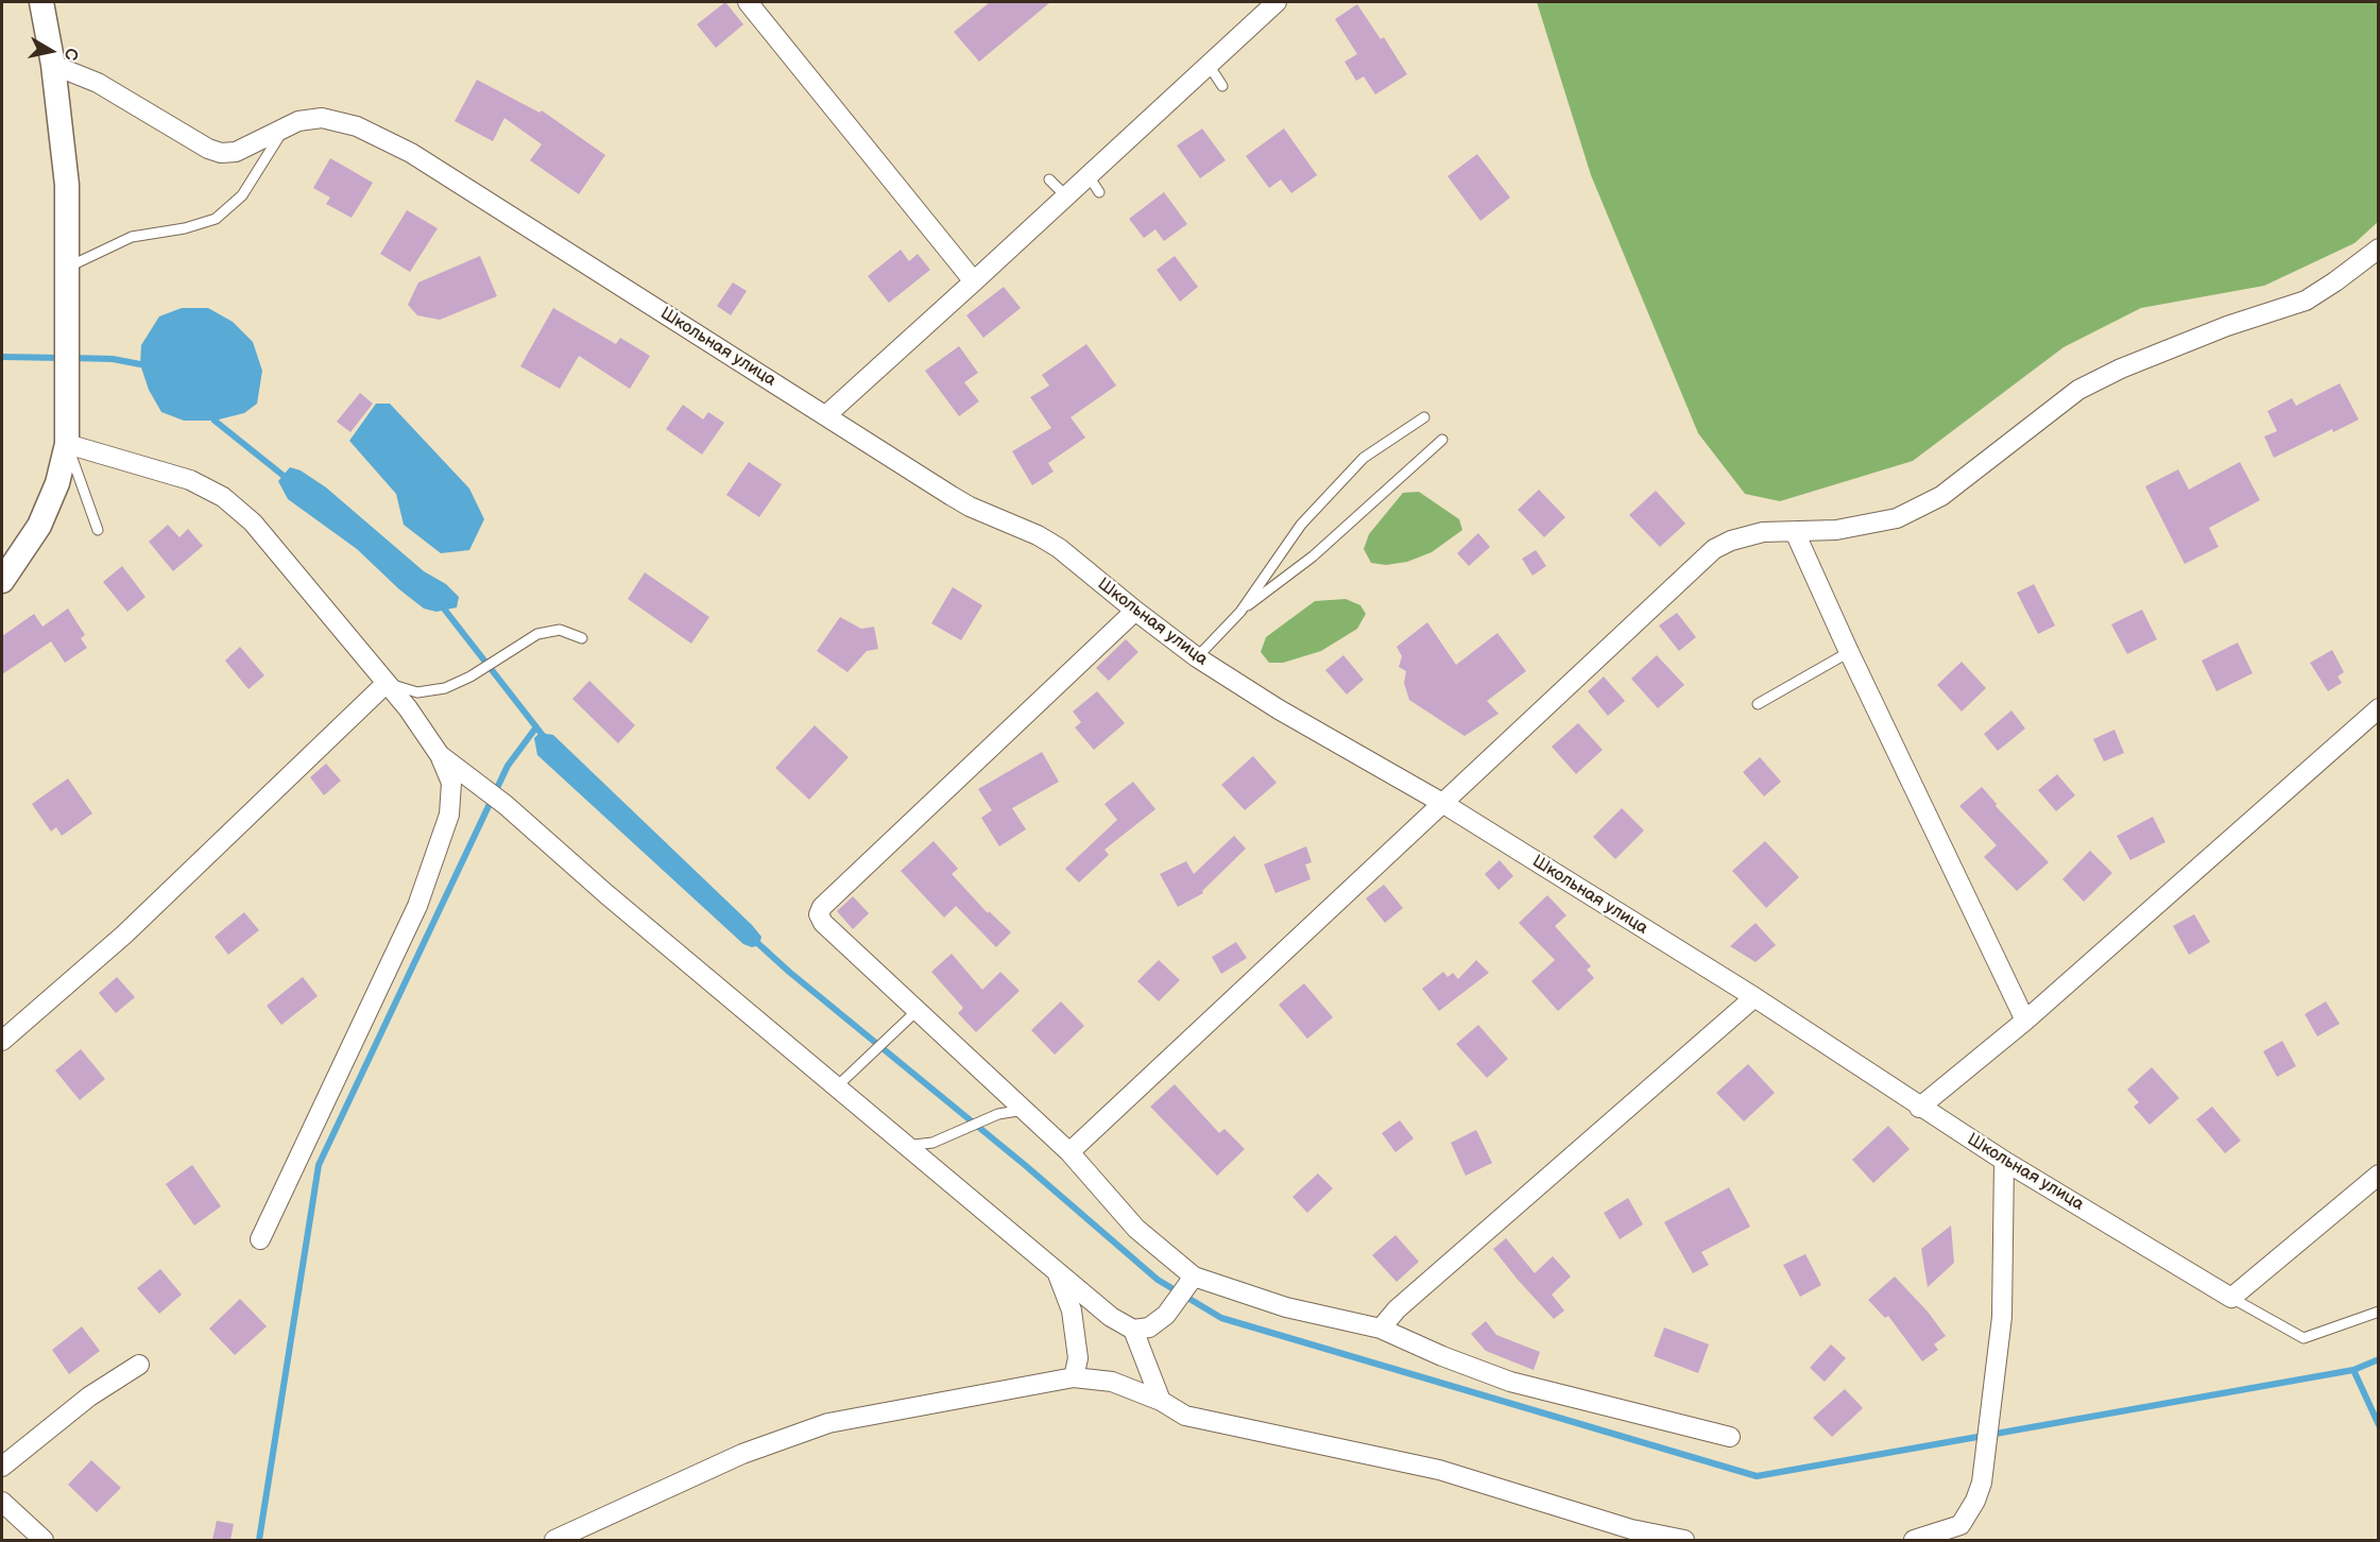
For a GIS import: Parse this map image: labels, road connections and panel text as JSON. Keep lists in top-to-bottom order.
{
  "streets": {
    "street": ["Школьная улица"]
  },
  "north": "right"
}
